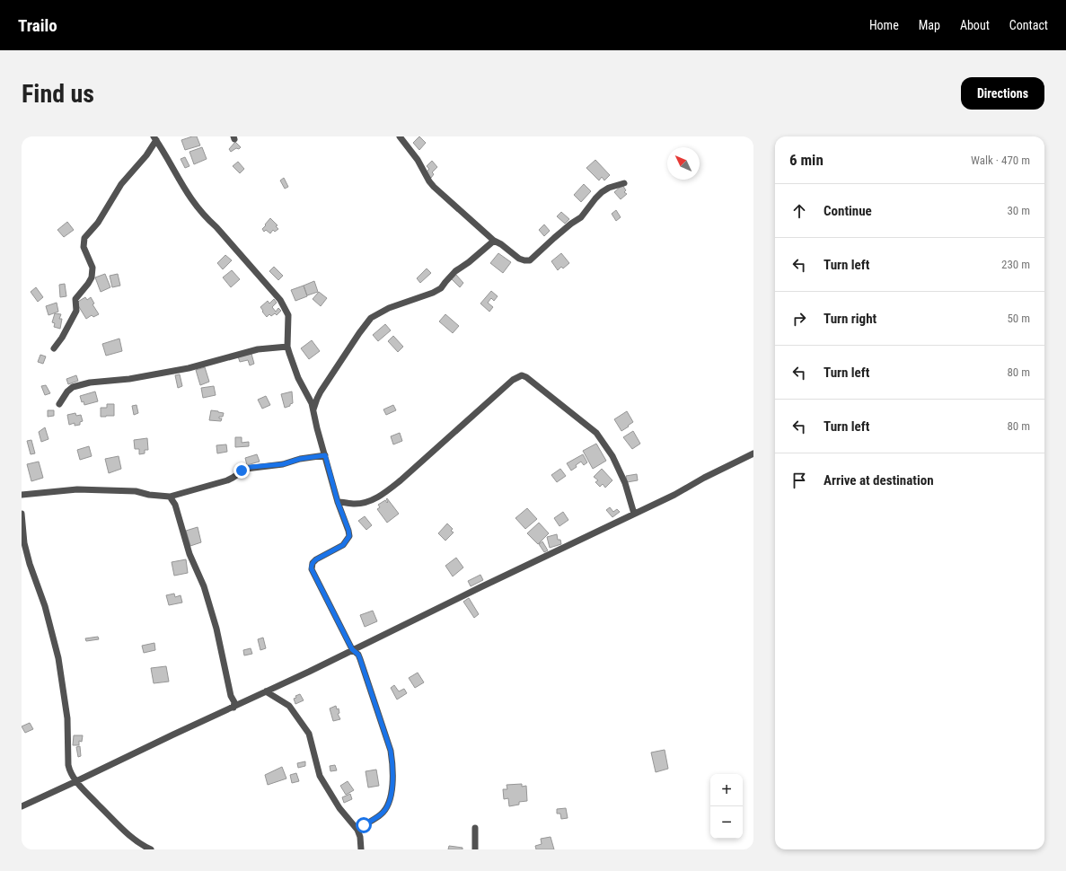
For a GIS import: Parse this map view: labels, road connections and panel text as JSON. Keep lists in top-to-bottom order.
{
  "north": "top left",
  "page": {
    "header": "Trailo",
    "nav": [
      "Home",
      "Map",
      "About",
      "Contact"
    ],
    "buttons": "Directions",
    "title": "Find us",
    "heading": ["6 min", "Walk · 470 m"],
    "list": [
      ["Continue", "30 m"],
      ["Turn left", "230 m"],
      ["Turn right", "50 m"],
      ["Turn left", "80 m"],
      ["Turn left", "80 m"],
      "Arrive at destination"
    ],
    "map_buttons": ["+", "−"]
  }
}
